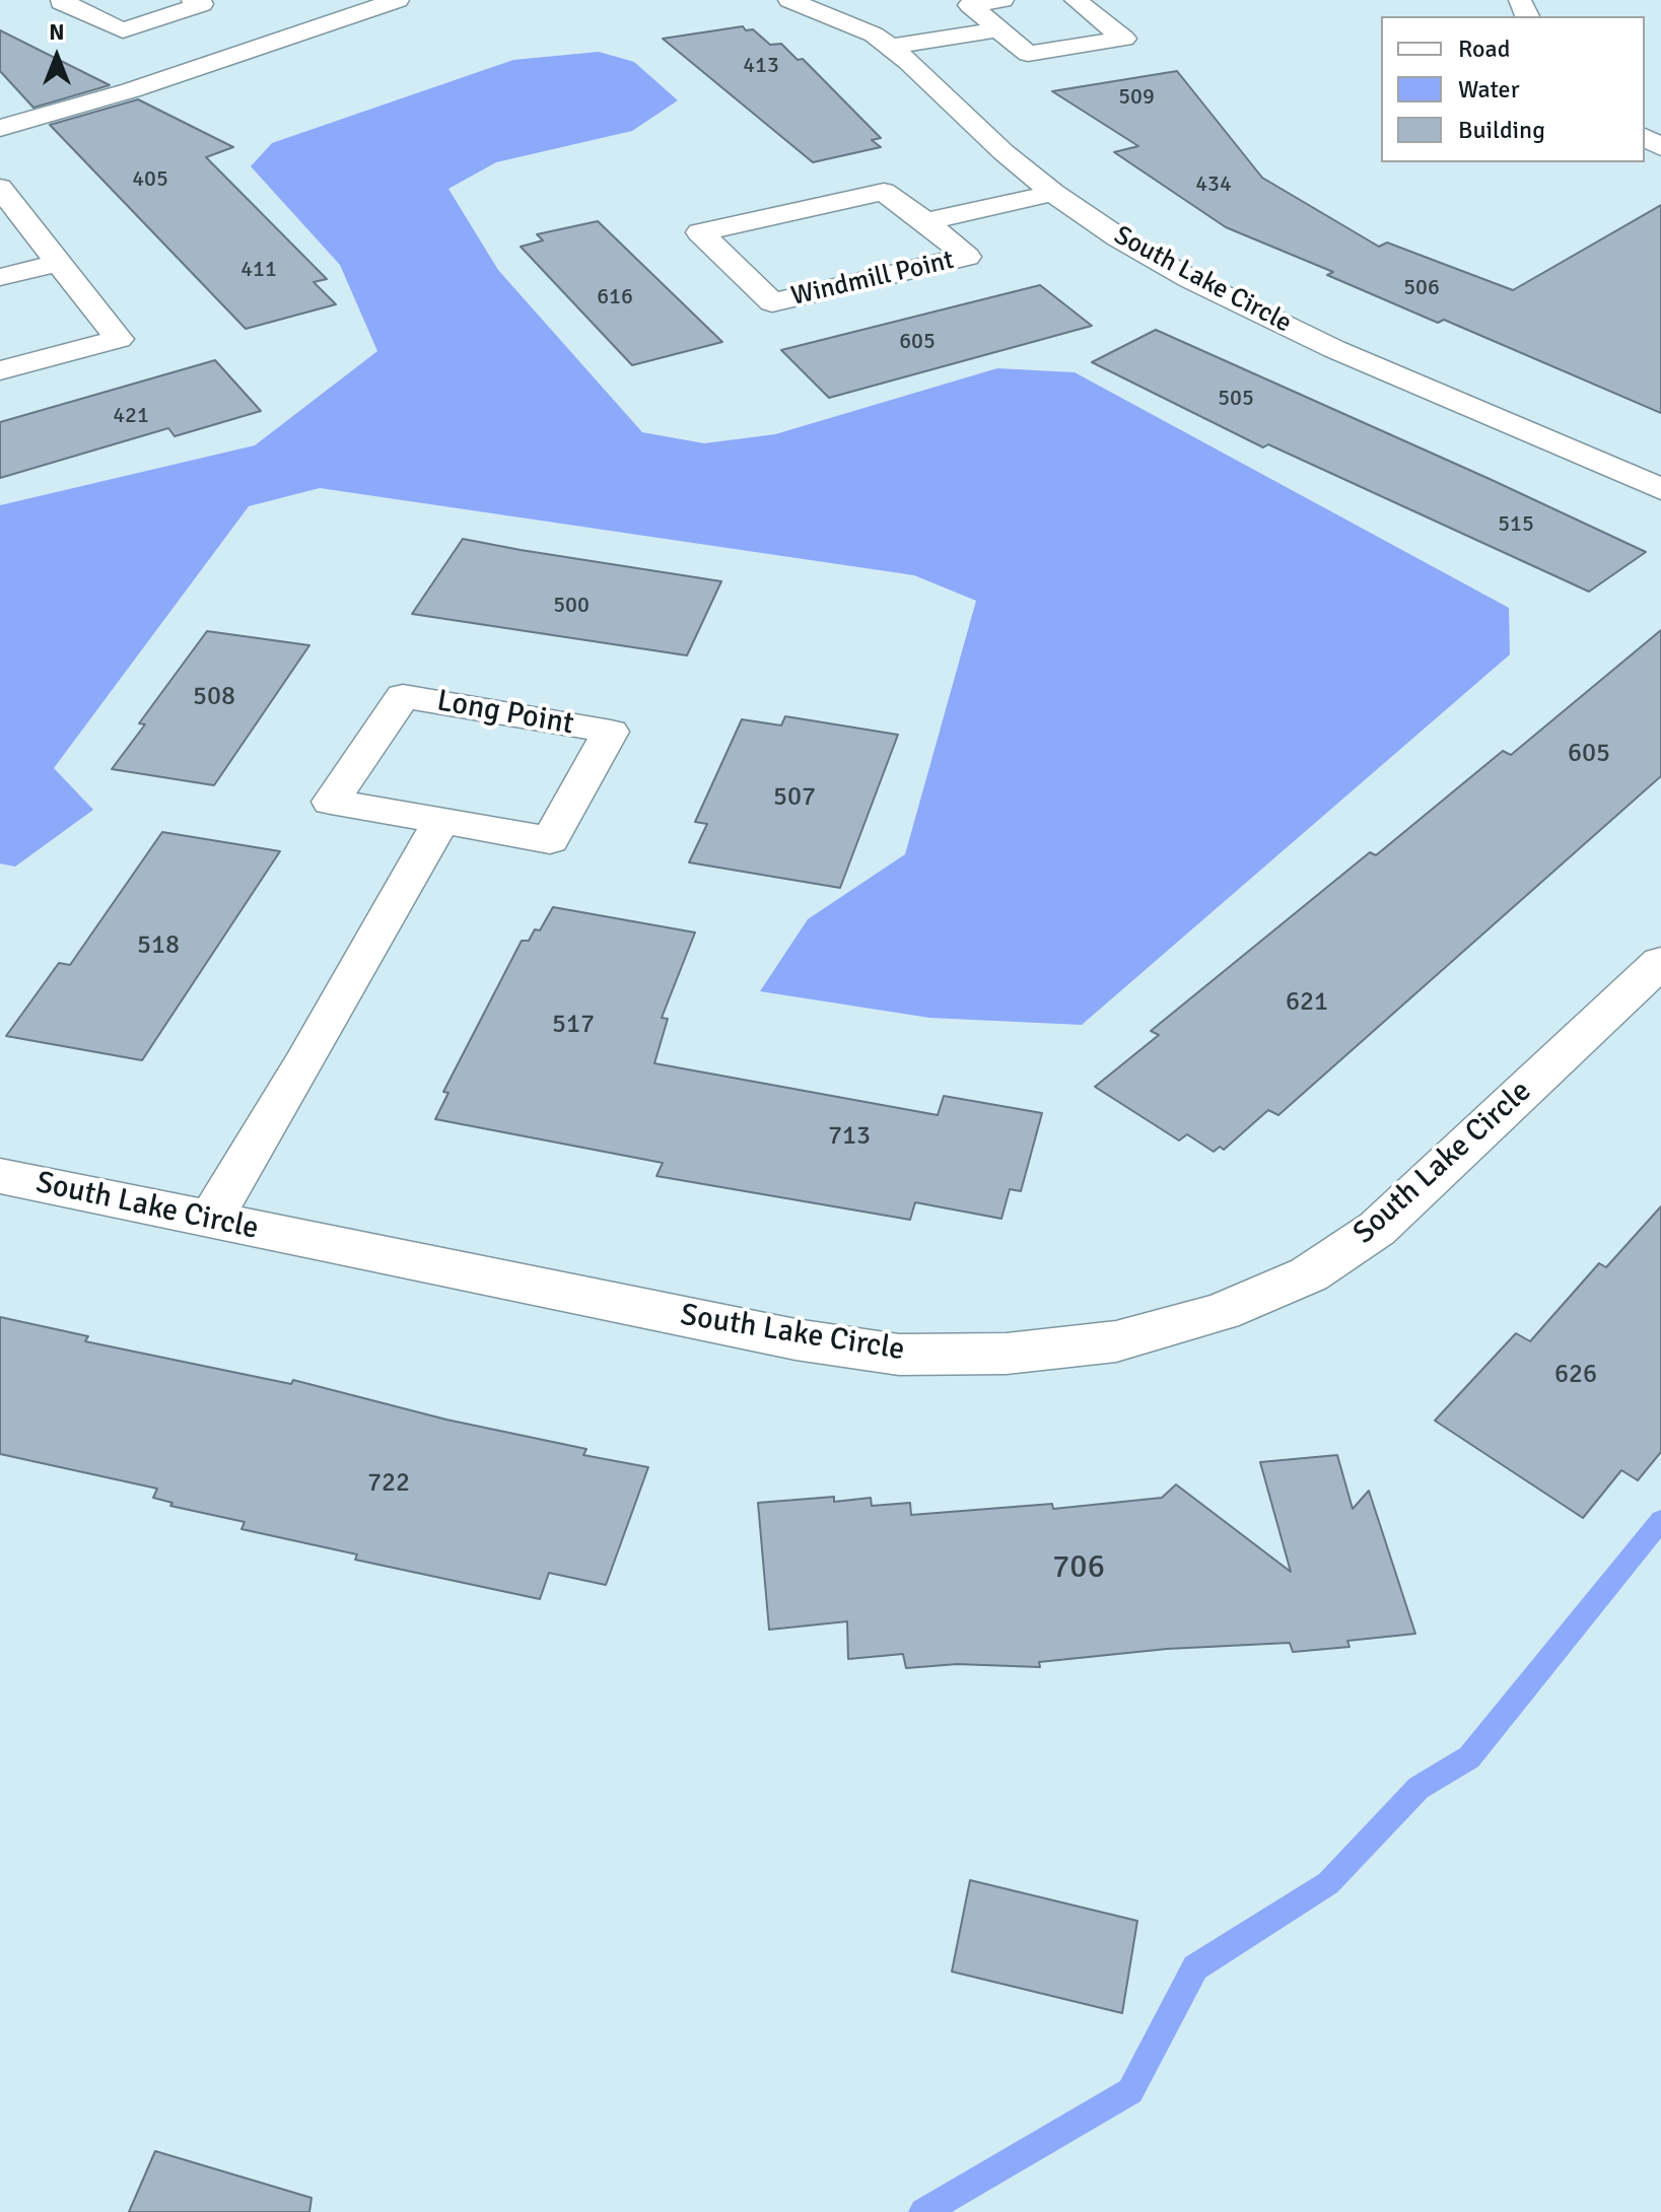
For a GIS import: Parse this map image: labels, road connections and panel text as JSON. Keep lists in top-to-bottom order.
{
  "streets": {
    "street": ["Windmill Point", "South Lake Circle", "Long Point"]
  },
  "crossings": [
    ["Windmill Point", "South Lake Circle"]
  ],
  "house_numbers": [
    "413",
    "509",
    "405",
    "434",
    "411",
    "506",
    "616",
    "605",
    "505",
    "421",
    "515",
    "500",
    "508",
    "605",
    "507",
    "518",
    "621",
    "517",
    "713",
    "626",
    "722",
    "706"
  ],
  "legend": ["Road", "Water", "Building"],
  "north": "top"
}
